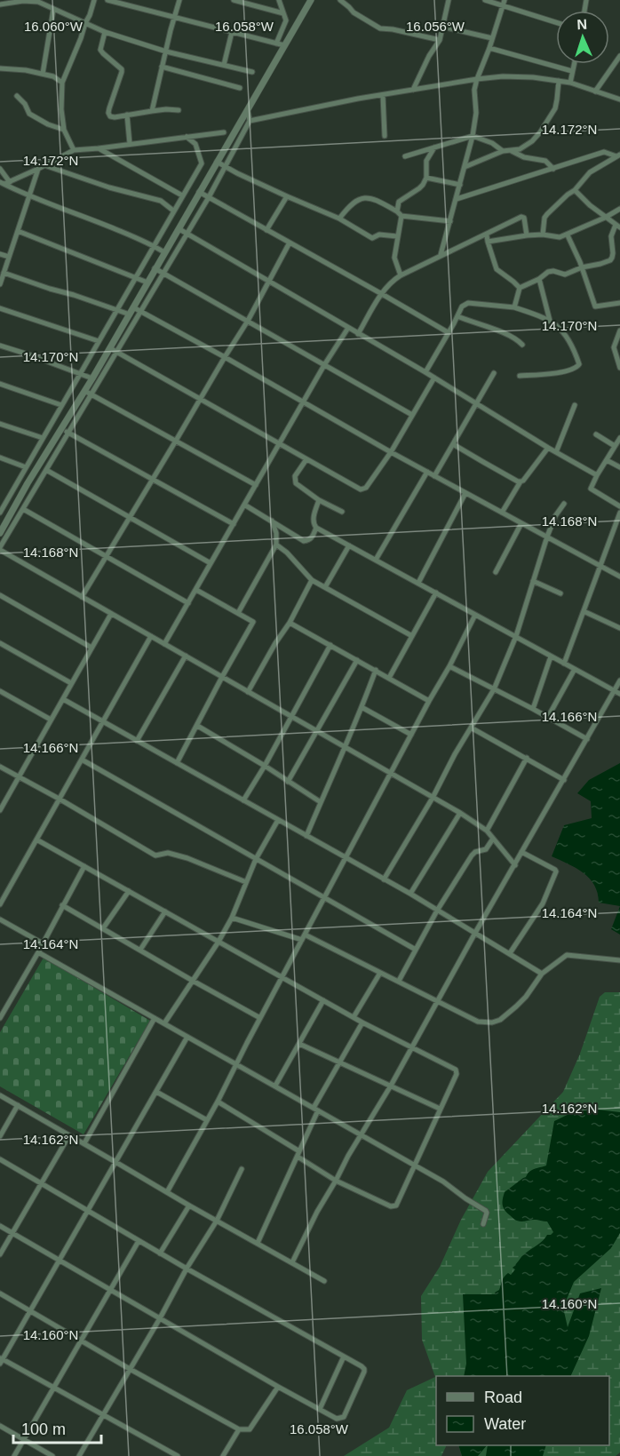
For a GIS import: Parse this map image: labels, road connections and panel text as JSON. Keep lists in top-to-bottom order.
{
  "legend": ["Road", "Water"],
  "scale_bar": "100 m",
  "north": "top",
  "coordinates": [
    "16.060°W",
    "16.058°W",
    "16.056°W",
    "14.172°N",
    "14.170°N",
    "14.168°N",
    "14.166°N",
    "14.164°N",
    "14.162°N",
    "14.160°N"
  ]
}
